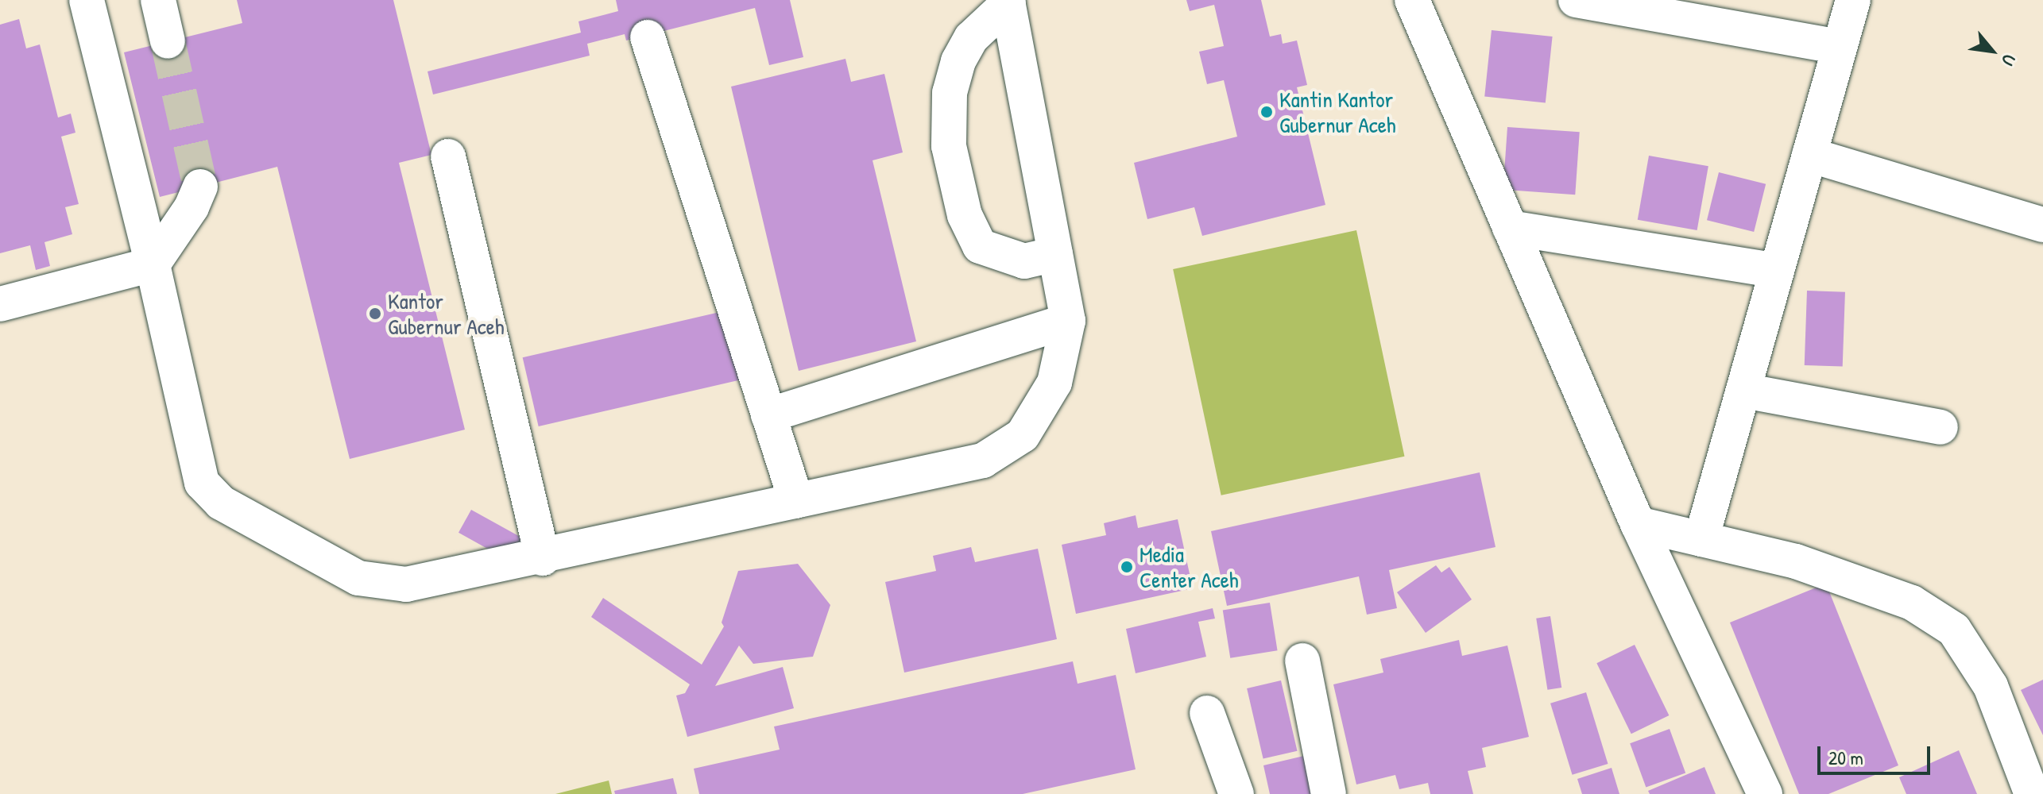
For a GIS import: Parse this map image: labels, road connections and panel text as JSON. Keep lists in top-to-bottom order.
{
  "places": ["Kantin Kantor Gubernur Aceh", "Kantor Gubernur Aceh", "Media Center Aceh"],
  "scale_bar": "20 m",
  "north": "bottom right"
}
